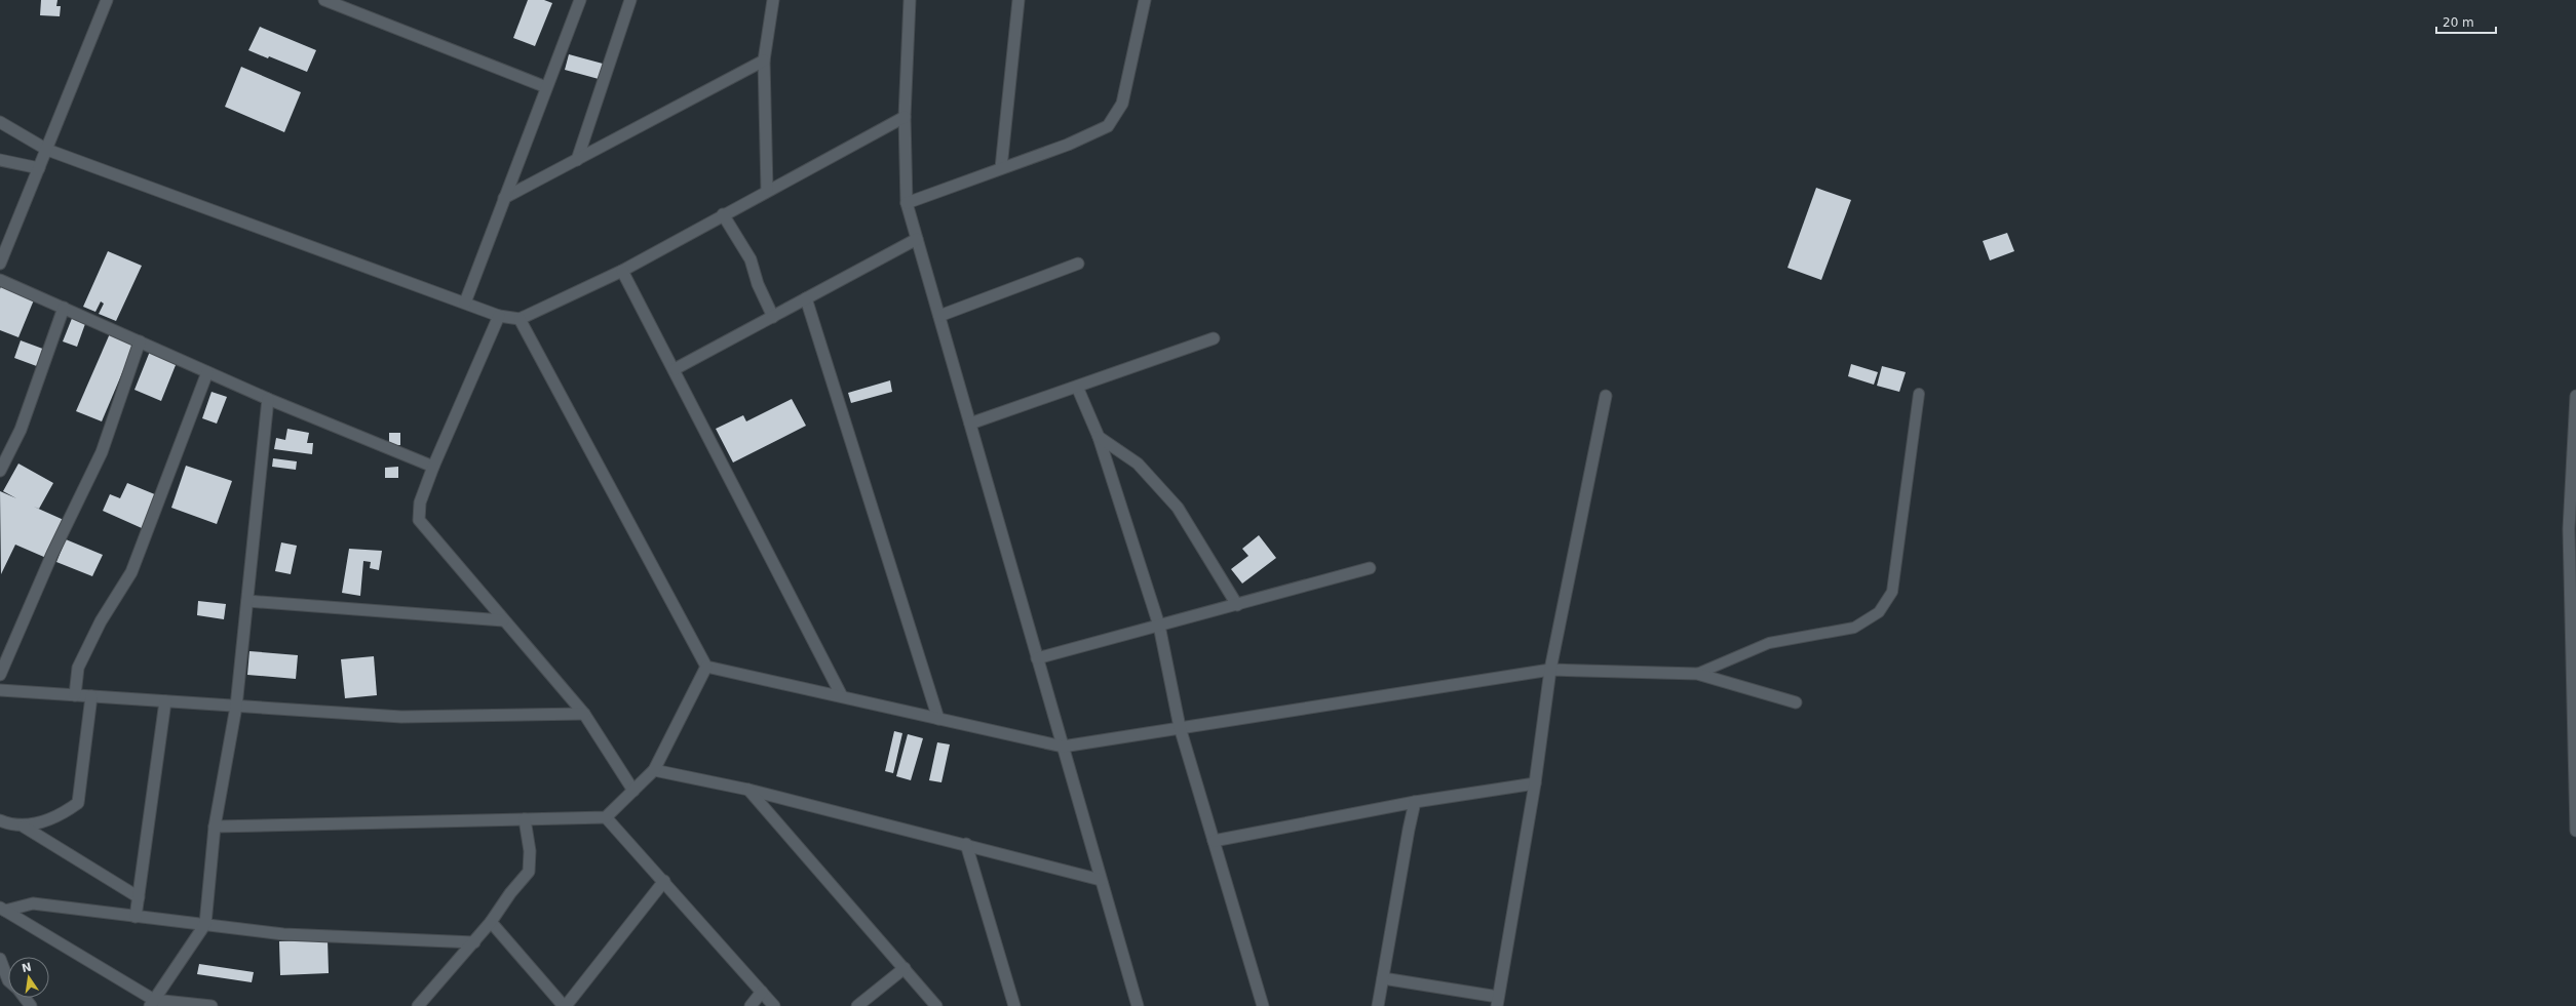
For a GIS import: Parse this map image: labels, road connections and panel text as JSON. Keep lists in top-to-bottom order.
{
  "scale_bar": "20 m",
  "north": "top"
}
